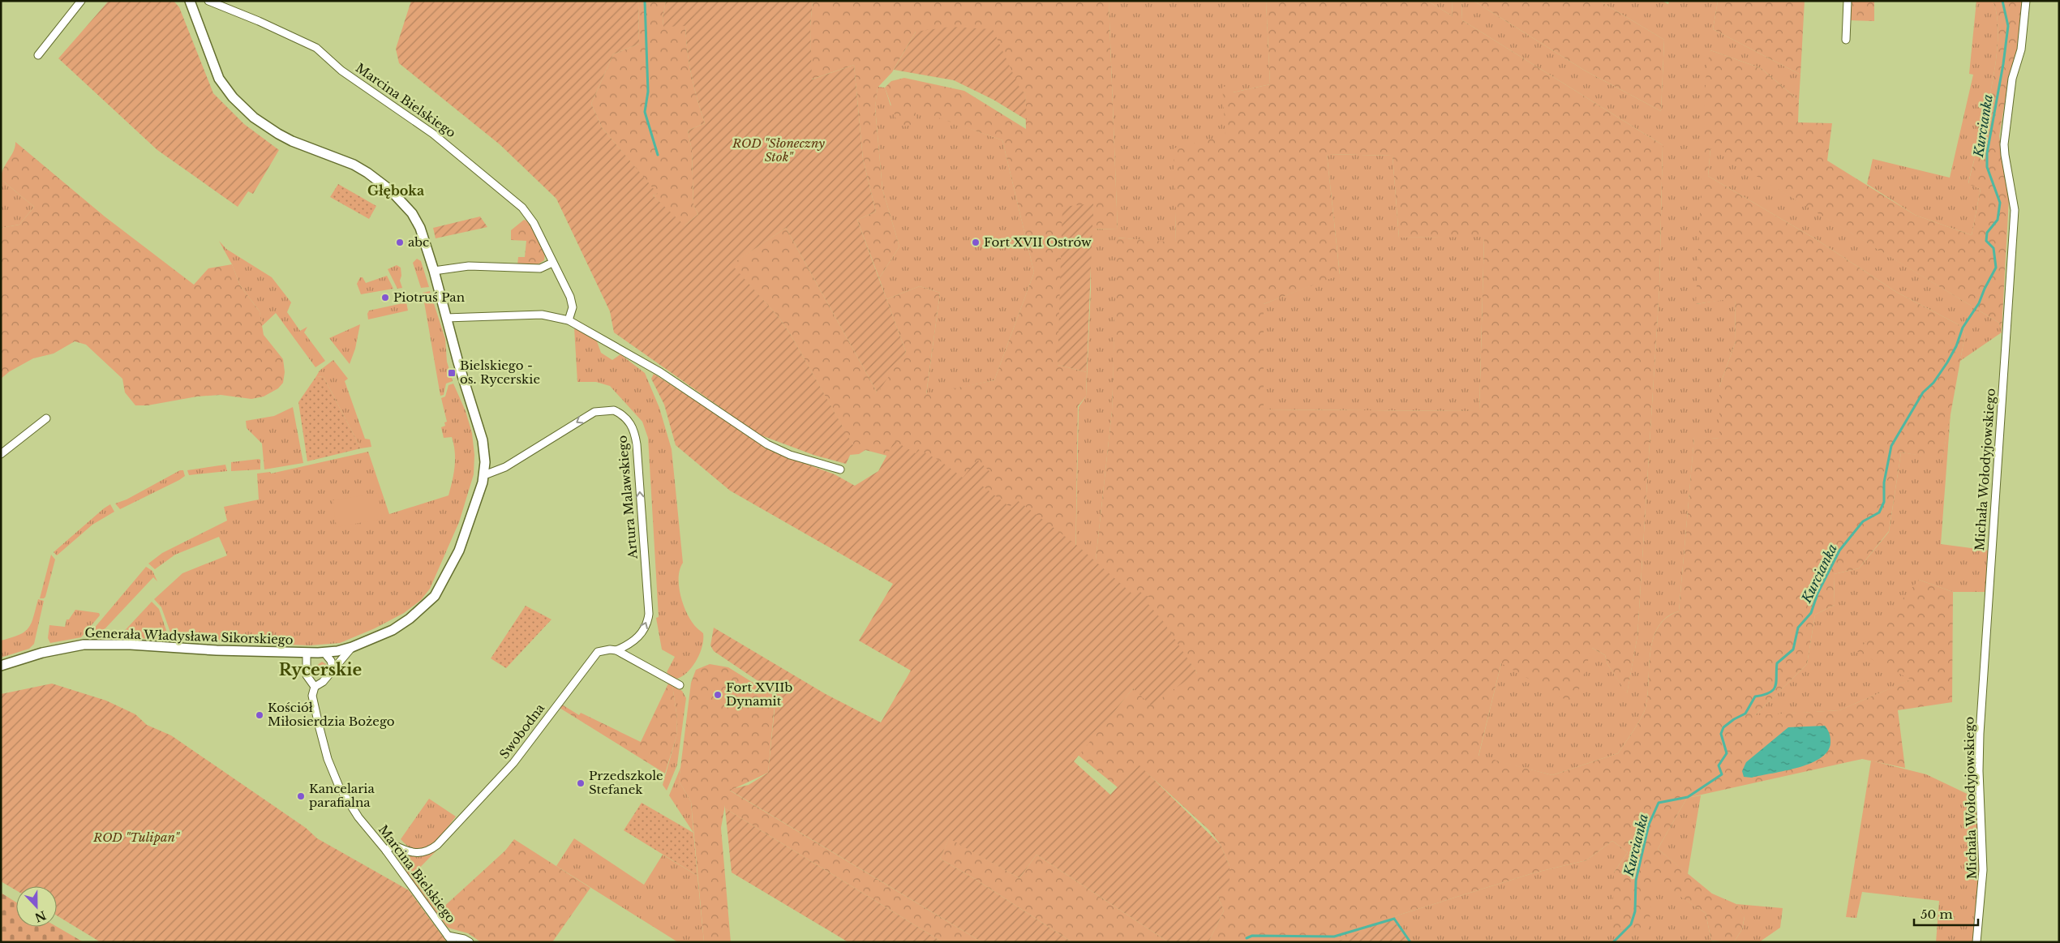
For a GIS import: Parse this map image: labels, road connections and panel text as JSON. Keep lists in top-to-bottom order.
{
  "streets": {
    "street": [
      "Marcina Bielskiego",
      "Michała Wołodyjowskiego",
      "Artura Malawskiego",
      "Generała Władysława Sikorskiego",
      "Swobodna"
    ]
  },
  "crossings": [
    ["Marcina Bielskiego", "Generała Władysława Sikorskiego"],
    ["Marcina Bielskiego", "Swobodna"],
    ["Artura Malawskiego", "Swobodna"]
  ],
  "districts": ["Głęboka", "Rycerskie"],
  "water": ["Kurcianka"],
  "parks": ["ROD \"Słoneczny Stok\"", "ROD \"Tulipan\""],
  "places": {
    "other": [
      "abc",
      "Fort XVII Ostrów",
      "Piotruś Pan",
      "Fort XVIIb Dynamit",
      "Kościół Miłosierdzia Bożego",
      "Przedszkole Stefanek",
      "Kancelaria parafialna"
    ],
    "transit": ["Bielskiego - os. Rycerskie"]
  },
  "scale_bar": "50 m",
  "north": "bottom"
}
